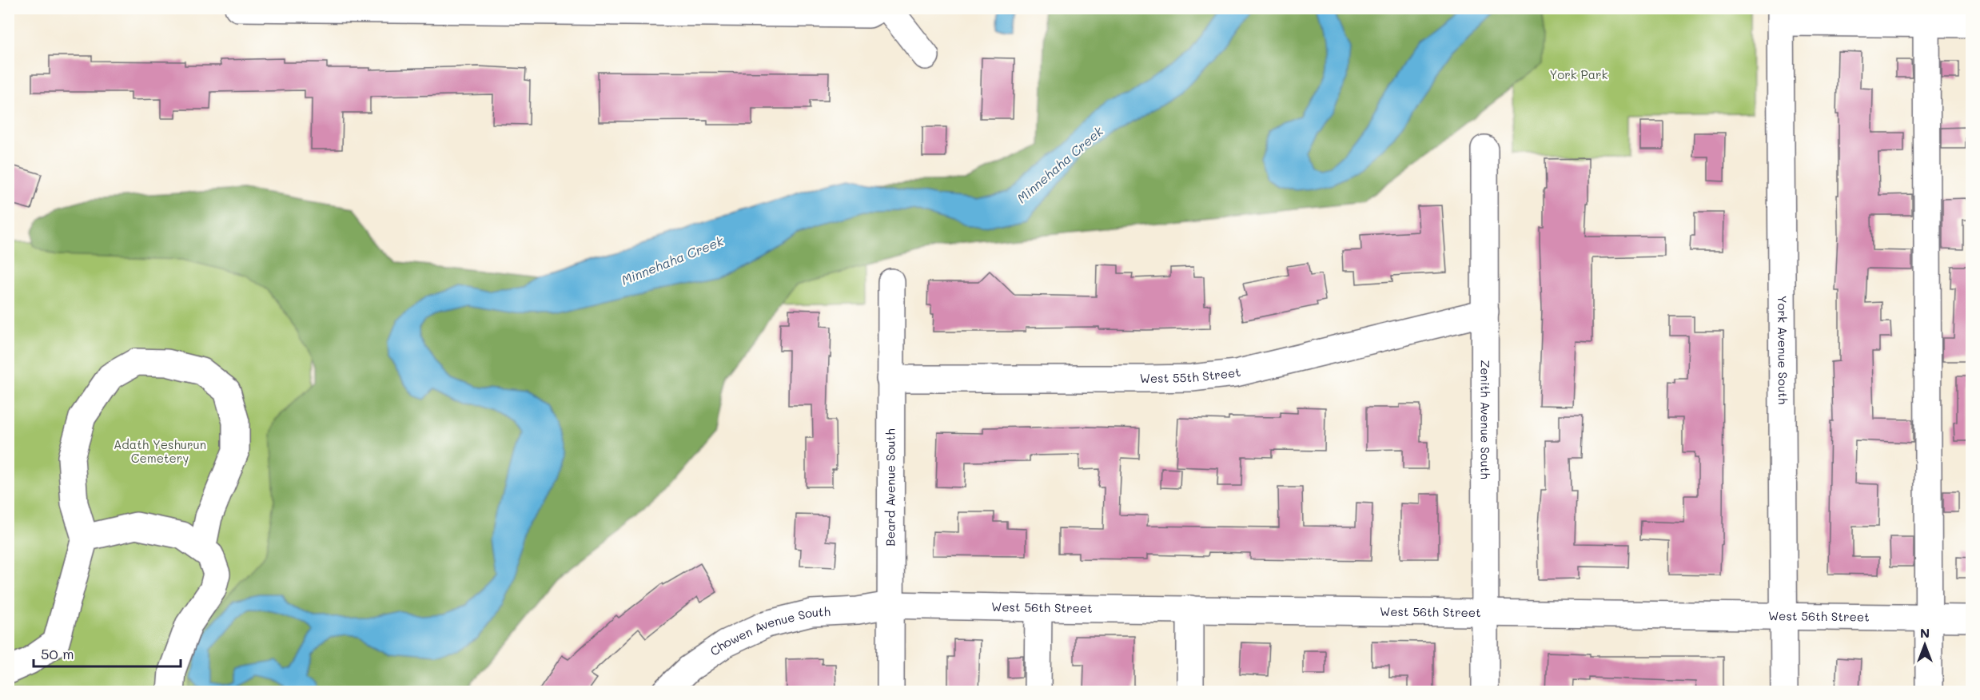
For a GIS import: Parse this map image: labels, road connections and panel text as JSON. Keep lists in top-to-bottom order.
{
  "streets": {
    "street": [
      "York Avenue South",
      "West 55th Street",
      "Zenith Avenue South",
      "Beard Avenue South",
      "West 56th Street",
      "Chowen Avenue South"
    ]
  },
  "crossings": [
    ["York Avenue South", "West 56th Street"],
    ["West 55th Street", "Zenith Avenue South"],
    ["West 55th Street", "Beard Avenue South"],
    ["Zenith Avenue South", "West 56th Street"],
    ["Beard Avenue South", "West 56th Street"],
    ["Beard Avenue South", "Chowen Avenue South"],
    ["West 56th Street", "Chowen Avenue South"]
  ],
  "water": ["Minnehaha Creek"],
  "parks": ["York Park", "Adath Yeshurun Cemetery"],
  "scale_bar": "50 m",
  "north": "top"
}
